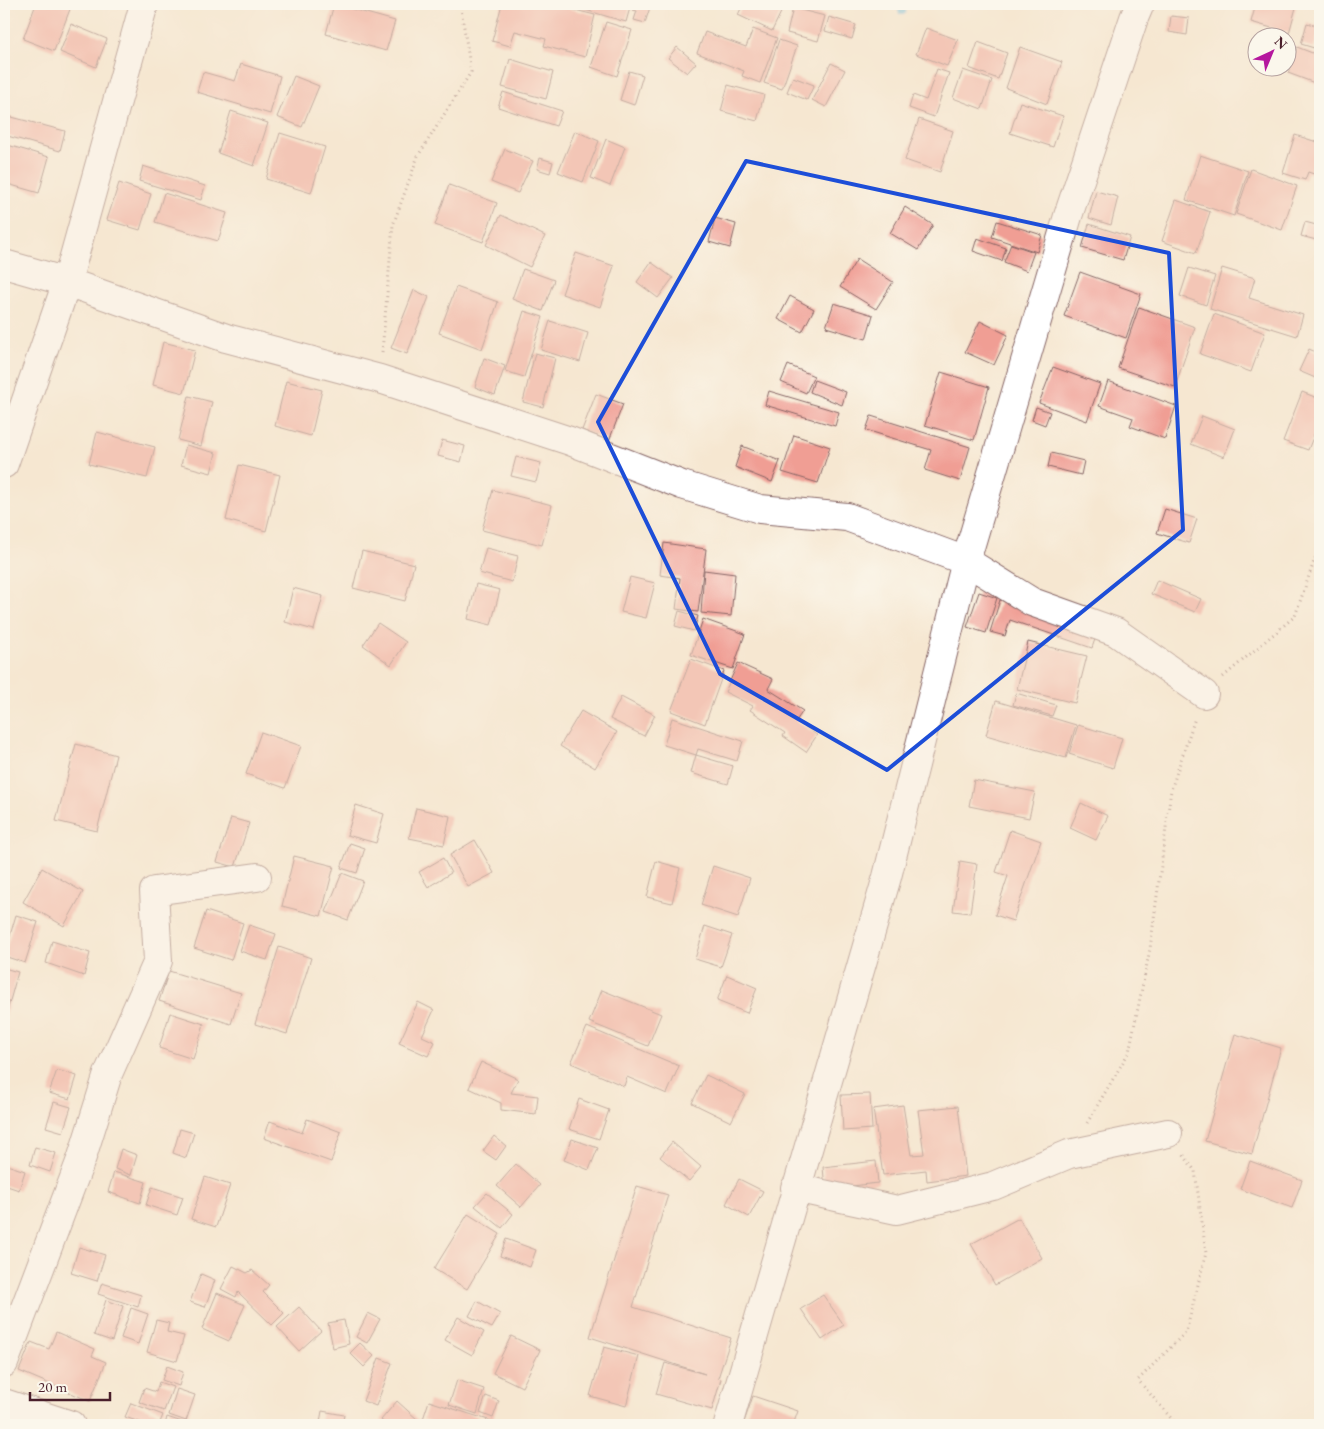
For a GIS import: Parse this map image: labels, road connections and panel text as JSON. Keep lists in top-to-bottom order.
{
  "scale_bar": "20 m",
  "north": "top right"
}
